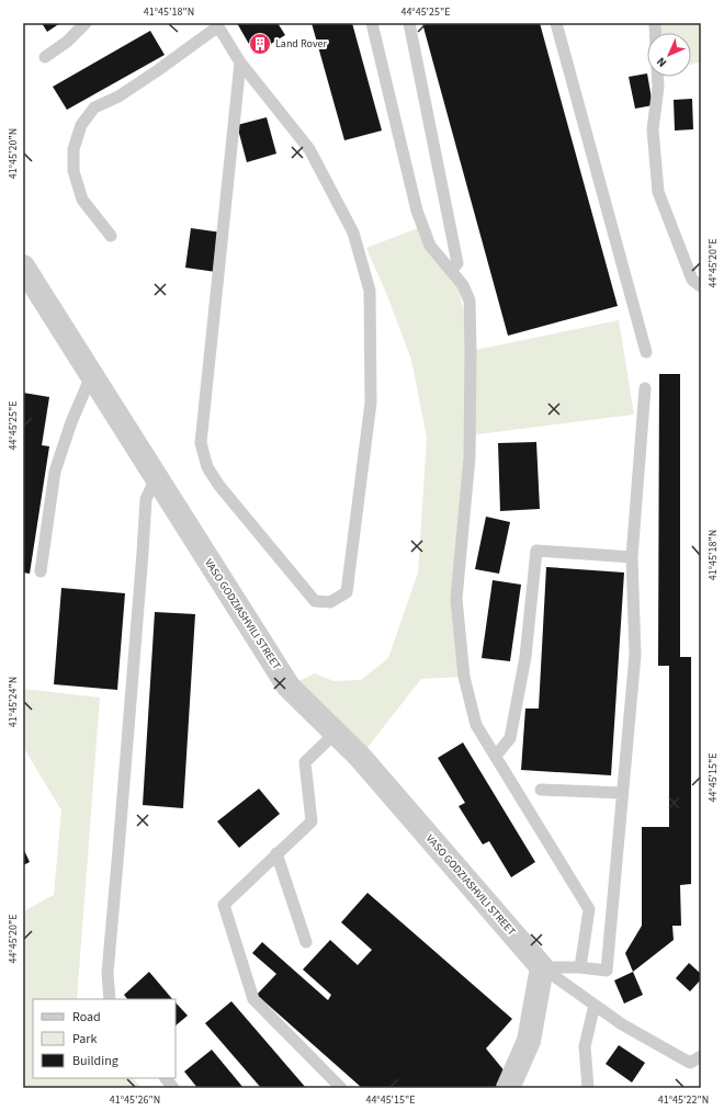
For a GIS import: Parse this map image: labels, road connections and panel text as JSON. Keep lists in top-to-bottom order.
{
  "streets": {
    "street": ["VASO GODZIASHVILI STREET"]
  },
  "places": {
    "building": ["Land Rover"]
  },
  "legend": ["Road", "Park", "Building"],
  "north": "bottom left",
  "coordinates": [
    "41°45'18\"N",
    "44°45'25\"E",
    "41°45'20\"N",
    "44°45'20\"E",
    "41°45'24\"N",
    "44°45'15\"E",
    "41°45'26\"N",
    "41°45'22\"N"
  ]
}
